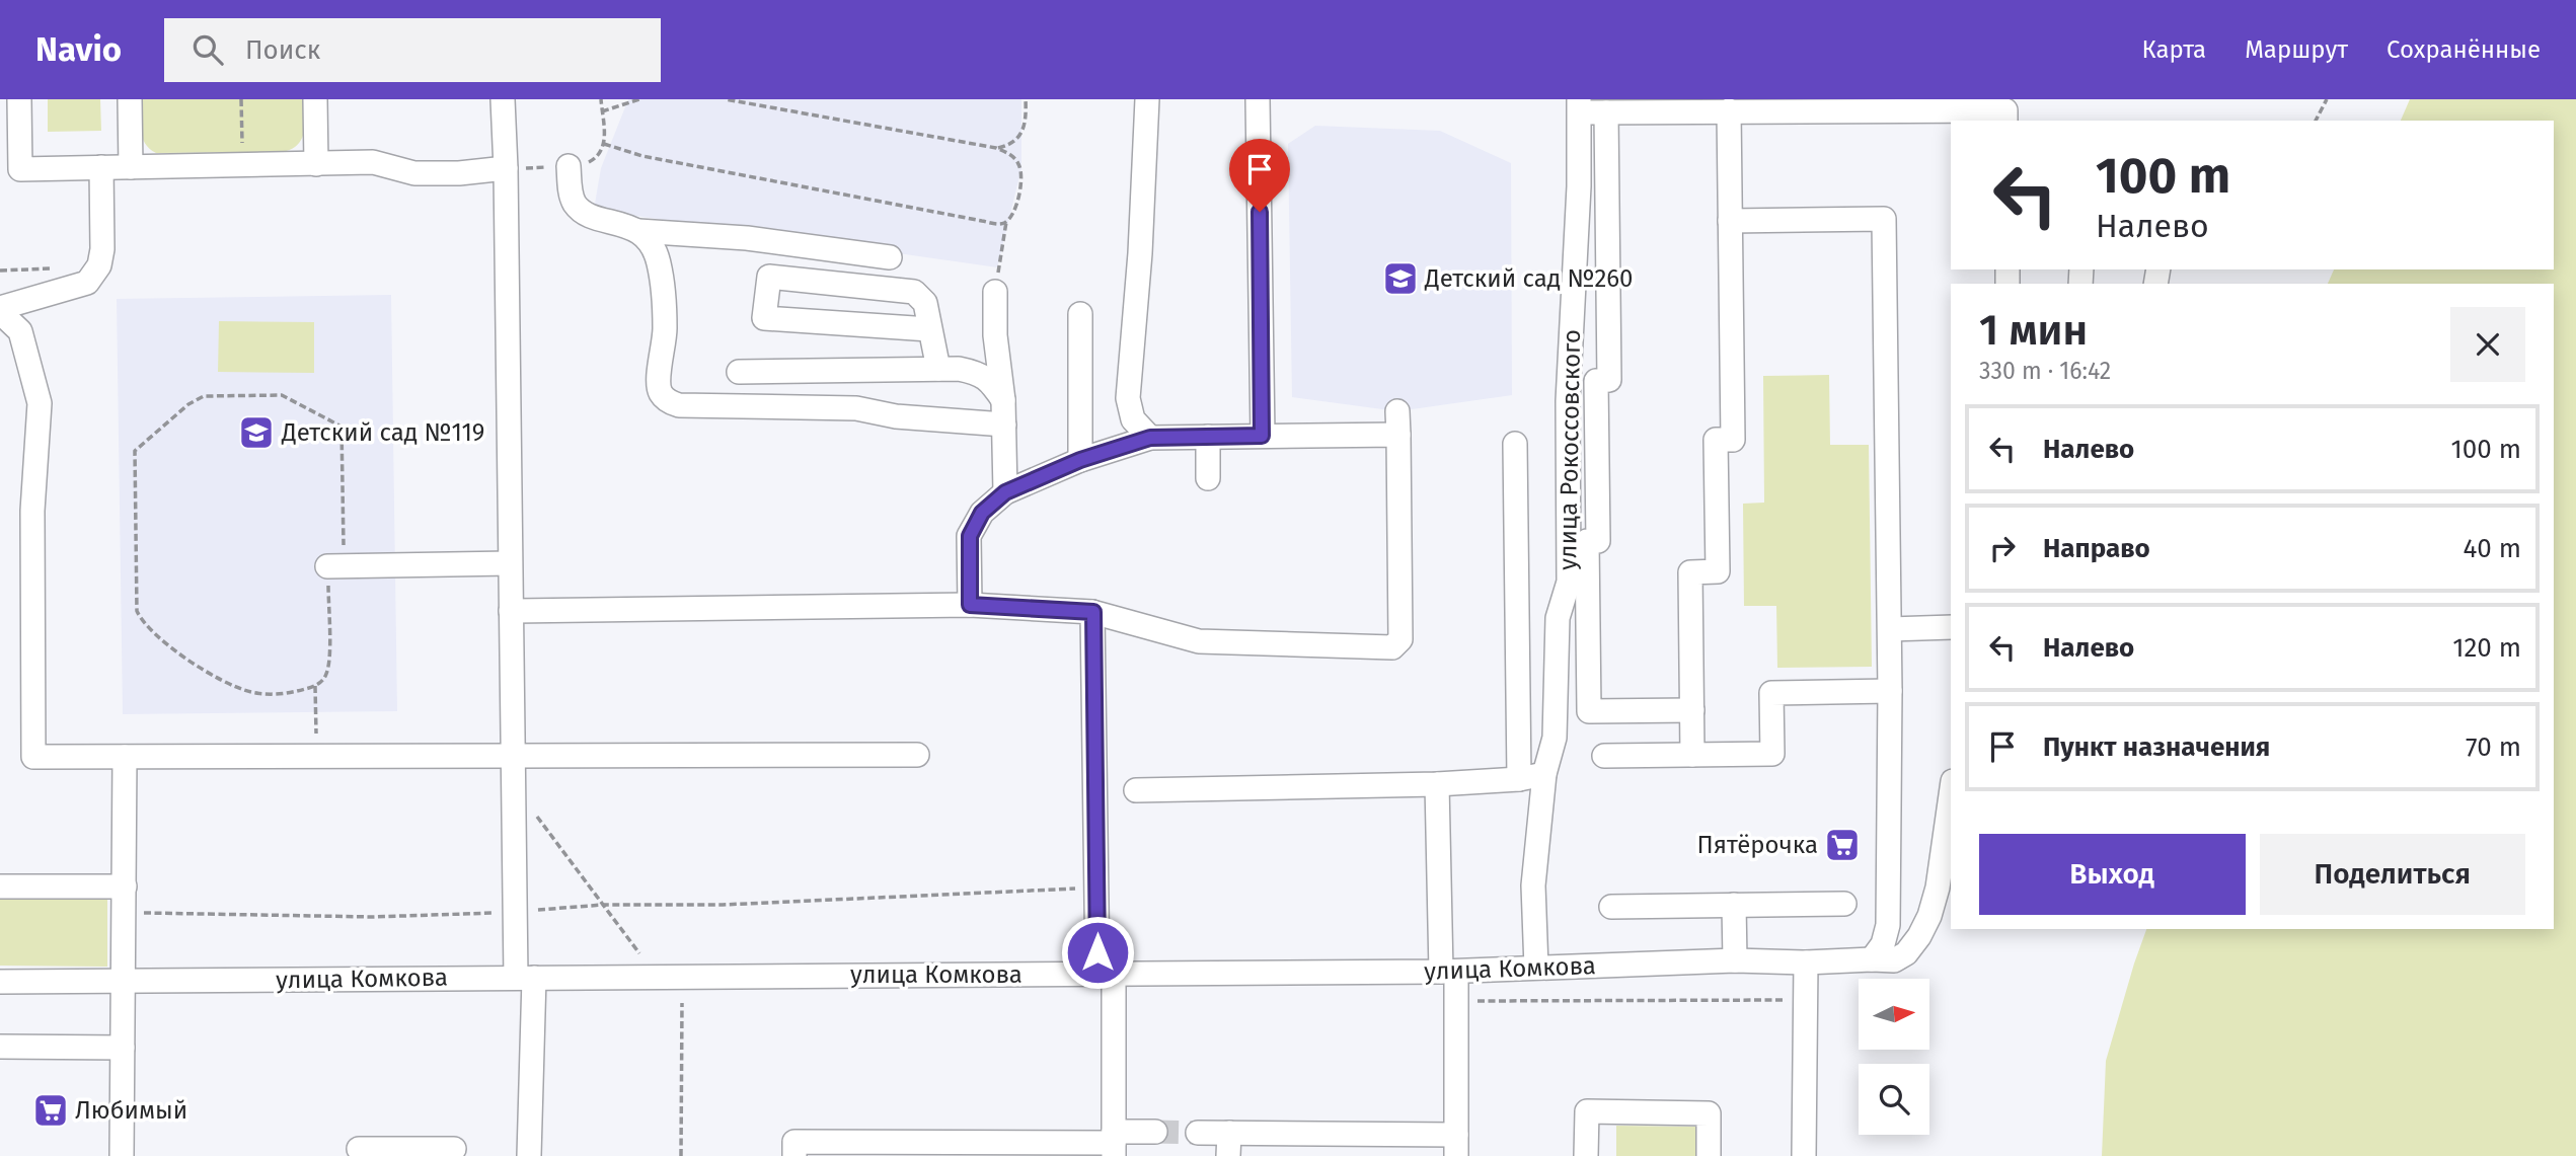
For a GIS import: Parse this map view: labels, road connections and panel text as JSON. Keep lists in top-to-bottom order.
{
  "streets": {
    "street": ["улица Рокоссовского", "улица Комкова"]
  },
  "crossings": [
    ["улица Рокоссовского", "улица Комкова"]
  ],
  "places": {
    "school or university": ["Детский сад №260", "Детский сад №119"],
    "supermarket": ["Пятёрочка", "Любимый"]
  },
  "north": "right",
  "page": {
    "header": "Navio",
    "search": "Поиск",
    "nav": ["Карта", "Маршрут", "Сохранённые"],
    "turn": ["100 m", "Налево"],
    "heading": ["1 мин", "330 m · 16:42"],
    "list": [
      {
        "name": "Налево",
        "value": "100 m"
      },
      {
        "name": "Направо",
        "value": "40 m"
      },
      {
        "name": "Налево",
        "value": "120 m"
      },
      {
        "name": "Пункт назначения",
        "value": "70 m"
      }
    ],
    "buttons": ["Выход", "Поделиться"]
  }
}
